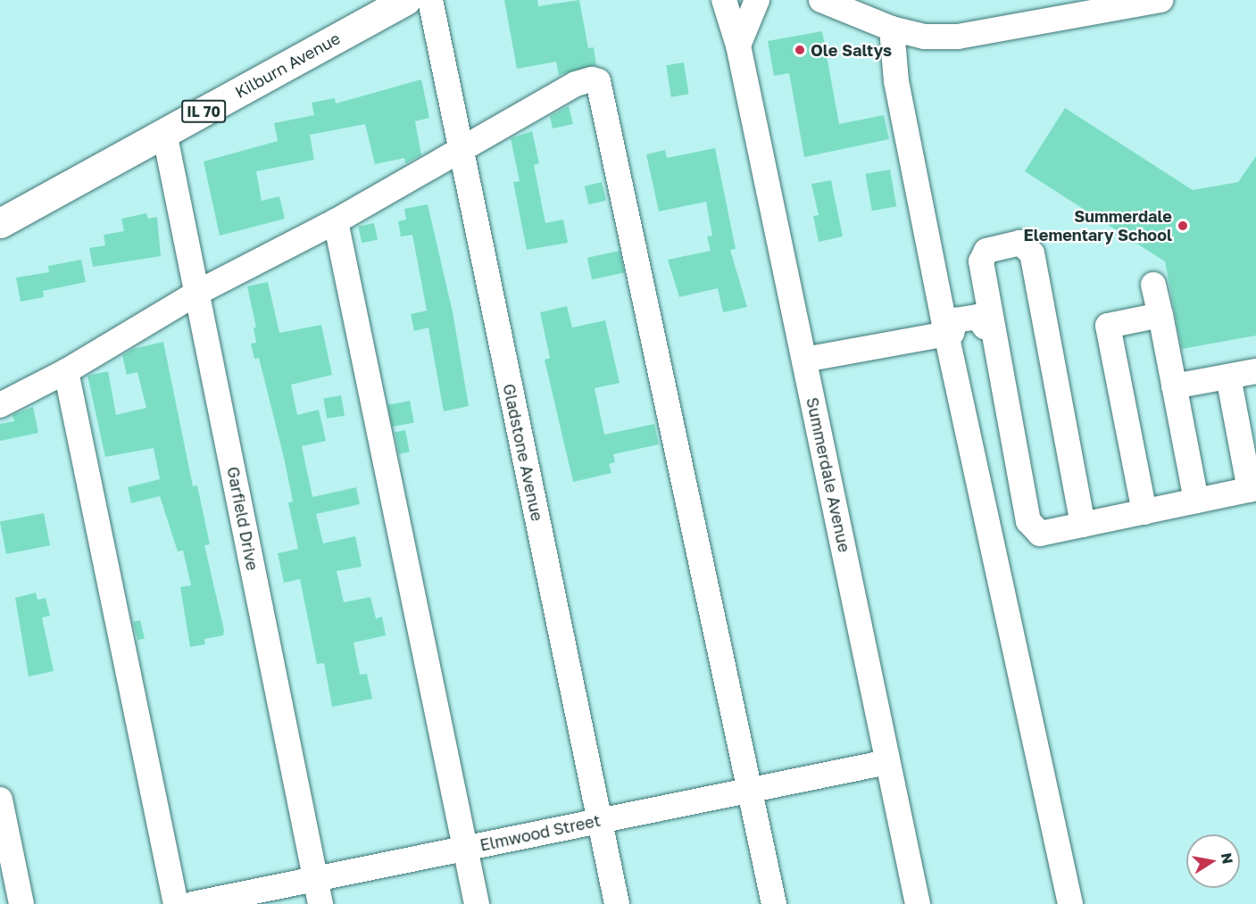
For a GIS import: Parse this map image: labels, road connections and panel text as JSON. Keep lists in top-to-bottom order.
{
  "streets": {
    "main road": ["Kilburn Avenue", "IL 70"],
    "street": [
      "Gladstone Avenue",
      "Summerdale Avenue",
      "Garfield Drive",
      "Elmwood Street"
    ]
  },
  "crossings": [
    ["Kilburn Avenue", "Garfield Drive"],
    ["Gladstone Avenue", "Elmwood Street"],
    ["Summerdale Avenue", "Elmwood Street"],
    ["Garfield Drive", "Elmwood Street"]
  ],
  "places": ["Ole Saltys", "Summerdale Elementary School"],
  "north": "right"
}
